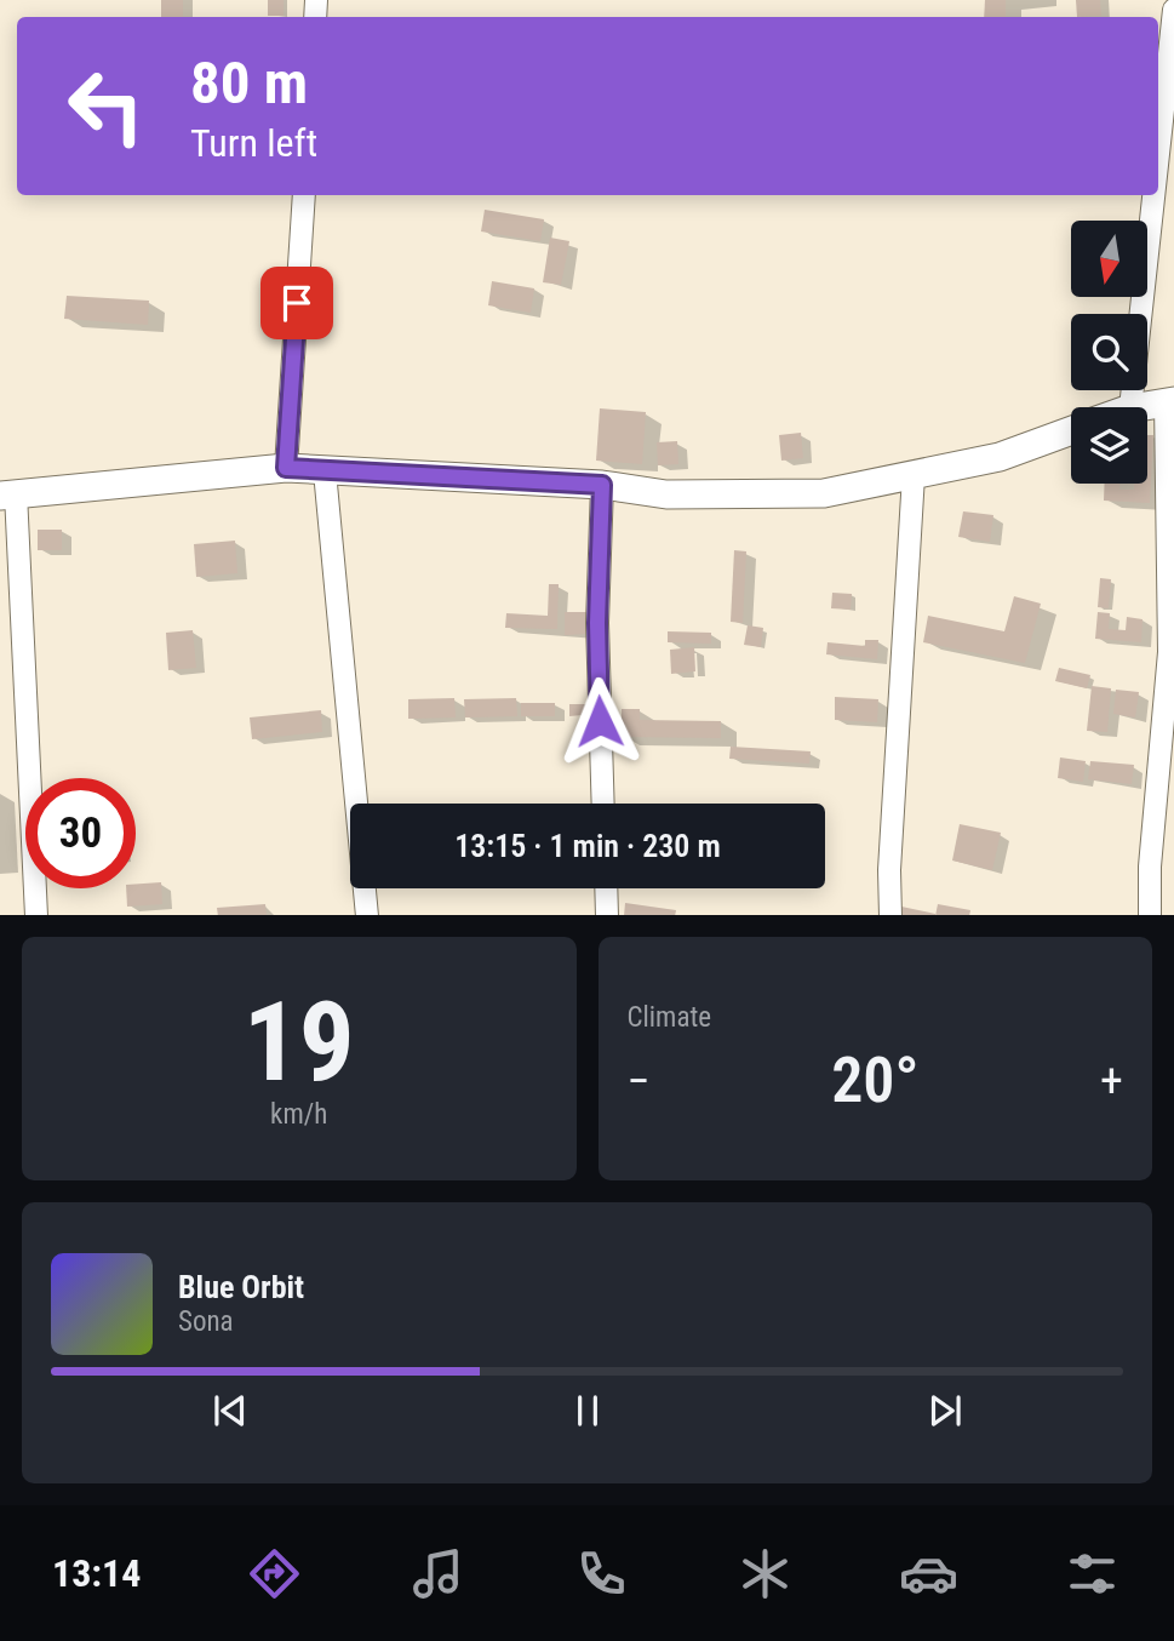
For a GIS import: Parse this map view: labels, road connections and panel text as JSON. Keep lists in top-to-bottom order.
{
  "north": "bottom",
  "page": {
    "turn": ["80 m", "Turn left"],
    "limit": "30",
    "trip": "13:15 · 1 min · 230 m",
    "tile": [
      ["19", "km/h"],
      "Climate"
    ],
    "heat": ["−", "20°", "+"],
    "song": ["Blue Orbit", "Sona"],
    "tabs": "13:14"
  }
}
